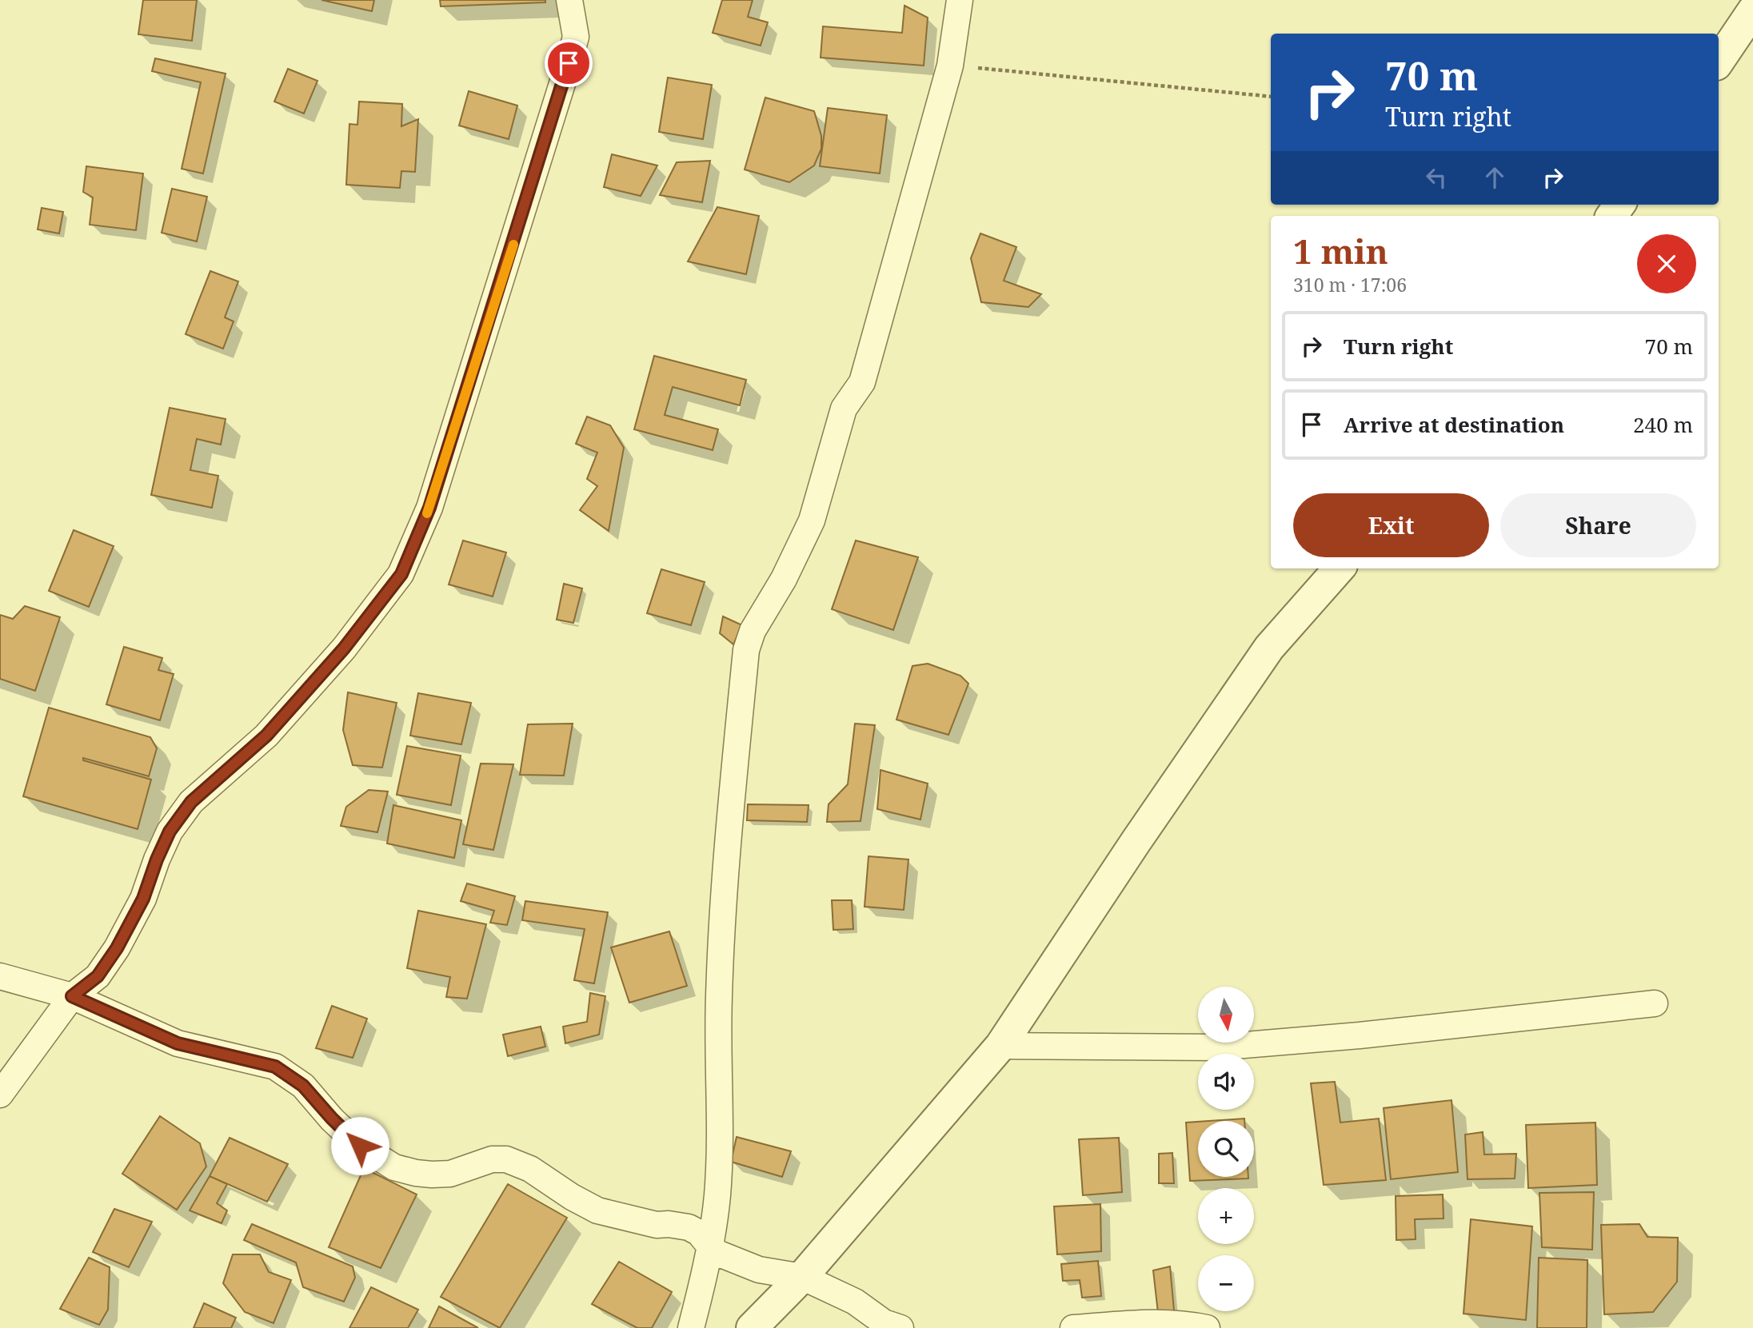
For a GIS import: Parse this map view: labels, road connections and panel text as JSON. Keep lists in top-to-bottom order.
{
  "north": "bottom",
  "page": {
    "turn": ["70 m", "Turn right"],
    "heading": ["1 min", "310 m · 17:06"],
    "list": [
      {
        "name": "Turn right",
        "value": "70 m"
      },
      {
        "name": "Arrive at destination",
        "value": "240 m"
      }
    ],
    "buttons": ["Exit", "Share"],
    "map_buttons": ["+", "−"]
  }
}
